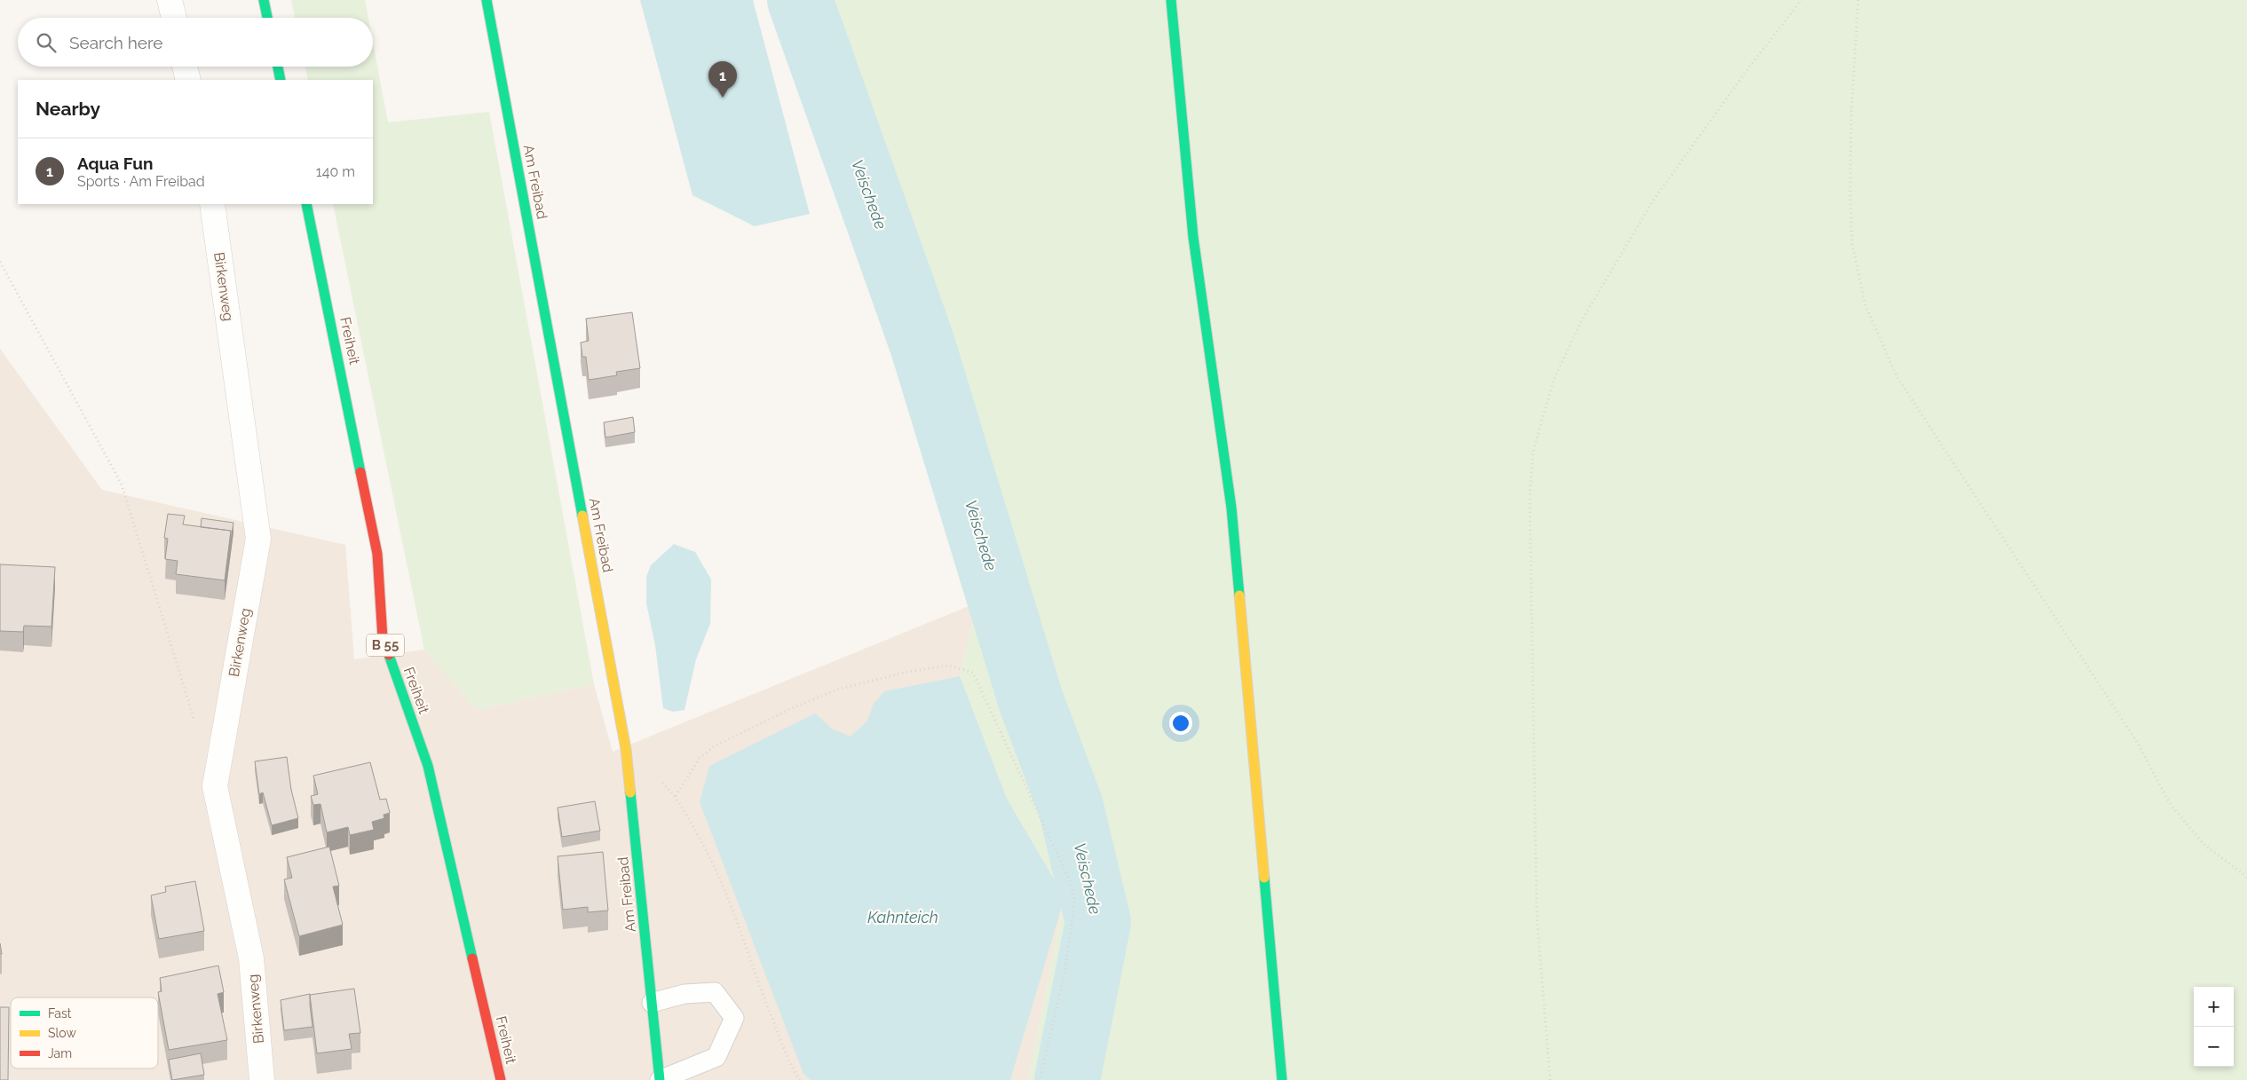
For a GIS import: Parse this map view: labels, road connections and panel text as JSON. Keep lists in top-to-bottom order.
{
  "streets": {
    "main road": ["Am Freibad", "Freiheit", "B 55"],
    "street": ["Birkenweg"]
  },
  "water": ["Veischede", "Kahnteich"],
  "legend": ["Fast", "Slow", "Jam"],
  "page": {
    "search": "Search here",
    "pins": "1",
    "heading": "Nearby",
    "list": [
      {
        "mark": "1",
        "name": "Aqua Fun",
        "note": "Sports · Am Freibad",
        "value": "140 m"
      }
    ],
    "map_buttons": ["+", "−"]
  }
}
